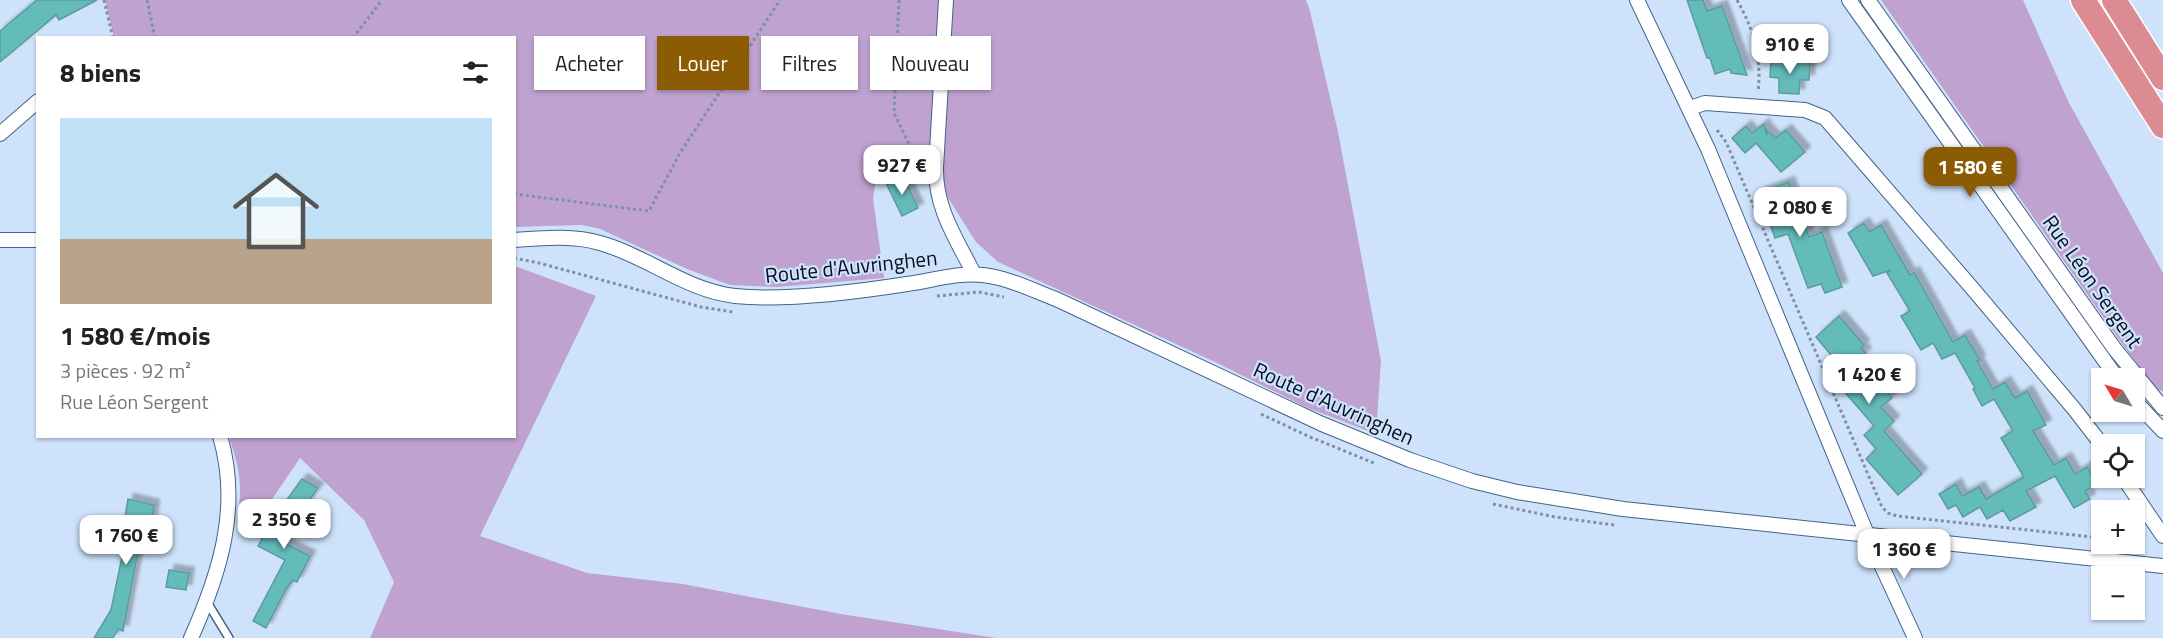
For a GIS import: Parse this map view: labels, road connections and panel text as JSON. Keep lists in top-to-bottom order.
{
  "streets": {
    "street": ["Route d'Auvringhen", "Rue Léon Sergent"]
  },
  "north": "top left",
  "page": {
    "price": [
      "910 €",
      "927 €",
      "1 580 €",
      "2 080 €",
      "1 420 €",
      "2 350 €",
      "1 760 €",
      "1 360 €"
    ],
    "chip": [
      "Acheter",
      "Louer",
      "Filtres",
      "Nouveau"
    ],
    "heading": "8 biens",
    "list": [
      {
        "name": "1 580 €/mois",
        "note": "3 pièces · 92 m² · Rue Léon Sergent"
      }
    ],
    "map_buttons": ["+", "−"]
  }
}
